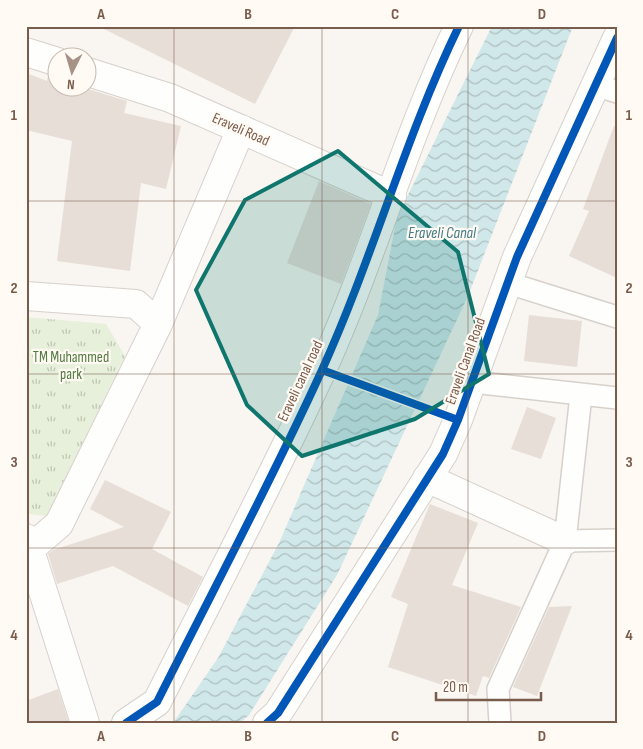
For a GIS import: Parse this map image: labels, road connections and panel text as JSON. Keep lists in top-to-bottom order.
{
  "streets": {
    "street": ["Eraveli Road", "Eraveli Canal Road", "Eraveli canal road"]
  },
  "crossings": [
    ["Eraveli Road", "Eraveli canal road"]
  ],
  "water": ["Eraveli Canal"],
  "parks": ["TM Muhammed park"],
  "scale_bar": "20 m",
  "north": "bottom",
  "grid": {
    "columns": [
      "A",
      "B",
      "C",
      "D"
    ],
    "rows": [
      "1",
      "2",
      "3",
      "4"
    ]
  }
}
